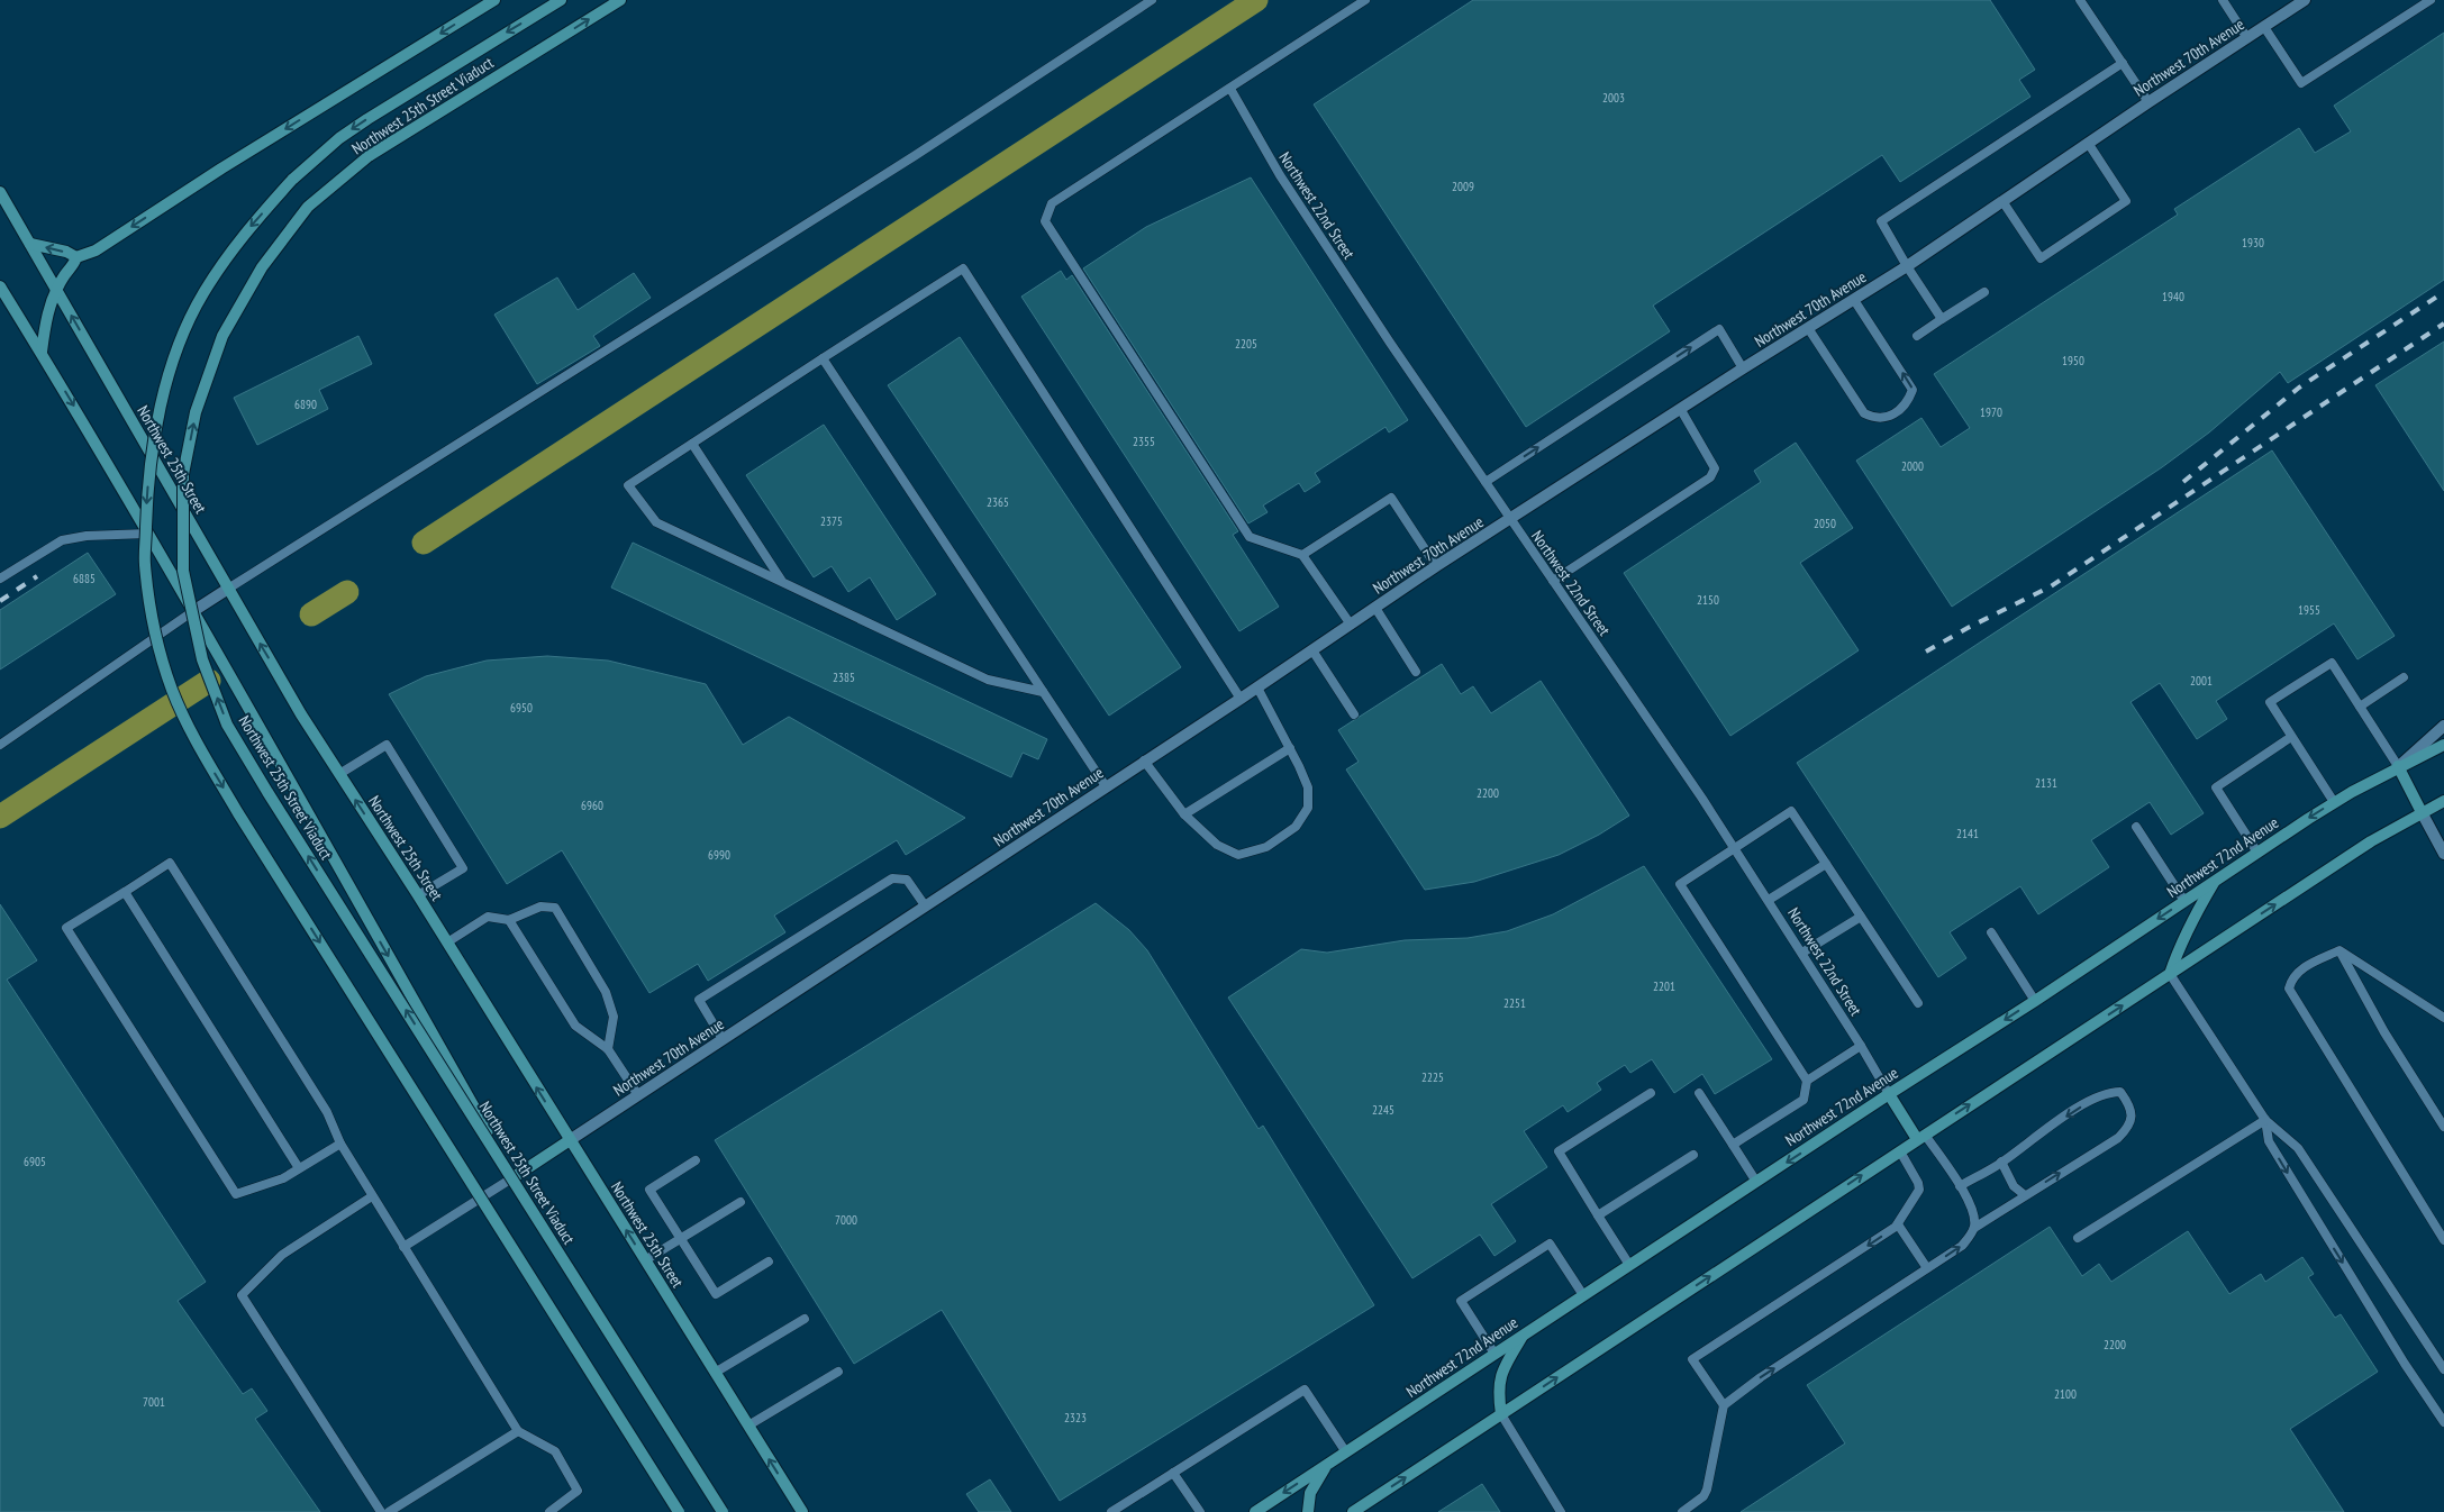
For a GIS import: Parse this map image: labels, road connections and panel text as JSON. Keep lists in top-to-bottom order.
{
  "streets": {
    "main road": ["Northwest 25th Street Viaduct", "Northwest 25th Street", "Northwest 72nd Avenue"],
    "street": ["Northwest 70th Avenue"],
    "lane": ["Northwest 22nd Street"]
  },
  "crossings": [
    ["Northwest 70th Avenue", "Northwest 22nd Street"],
    ["Northwest 70th Avenue", "Northwest 25th Street"],
    ["Northwest 22nd Street", "Northwest 72nd Avenue"]
  ],
  "one_way": ["Northwest 72nd Avenue"],
  "house_numbers": [
    "2003",
    "2009",
    "1930",
    "1940",
    "2205",
    "1950",
    "6890",
    "1970",
    "2355",
    "2000",
    "2365",
    "2375",
    "2050",
    "6885",
    "2150",
    "1955",
    "2385",
    "2001",
    "6950",
    "2131",
    "2200",
    "6960",
    "2141",
    "6990",
    "2201",
    "2251",
    "2225",
    "2245",
    "6905",
    "7000",
    "2200",
    "2100",
    "7001",
    "2323"
  ]
}
